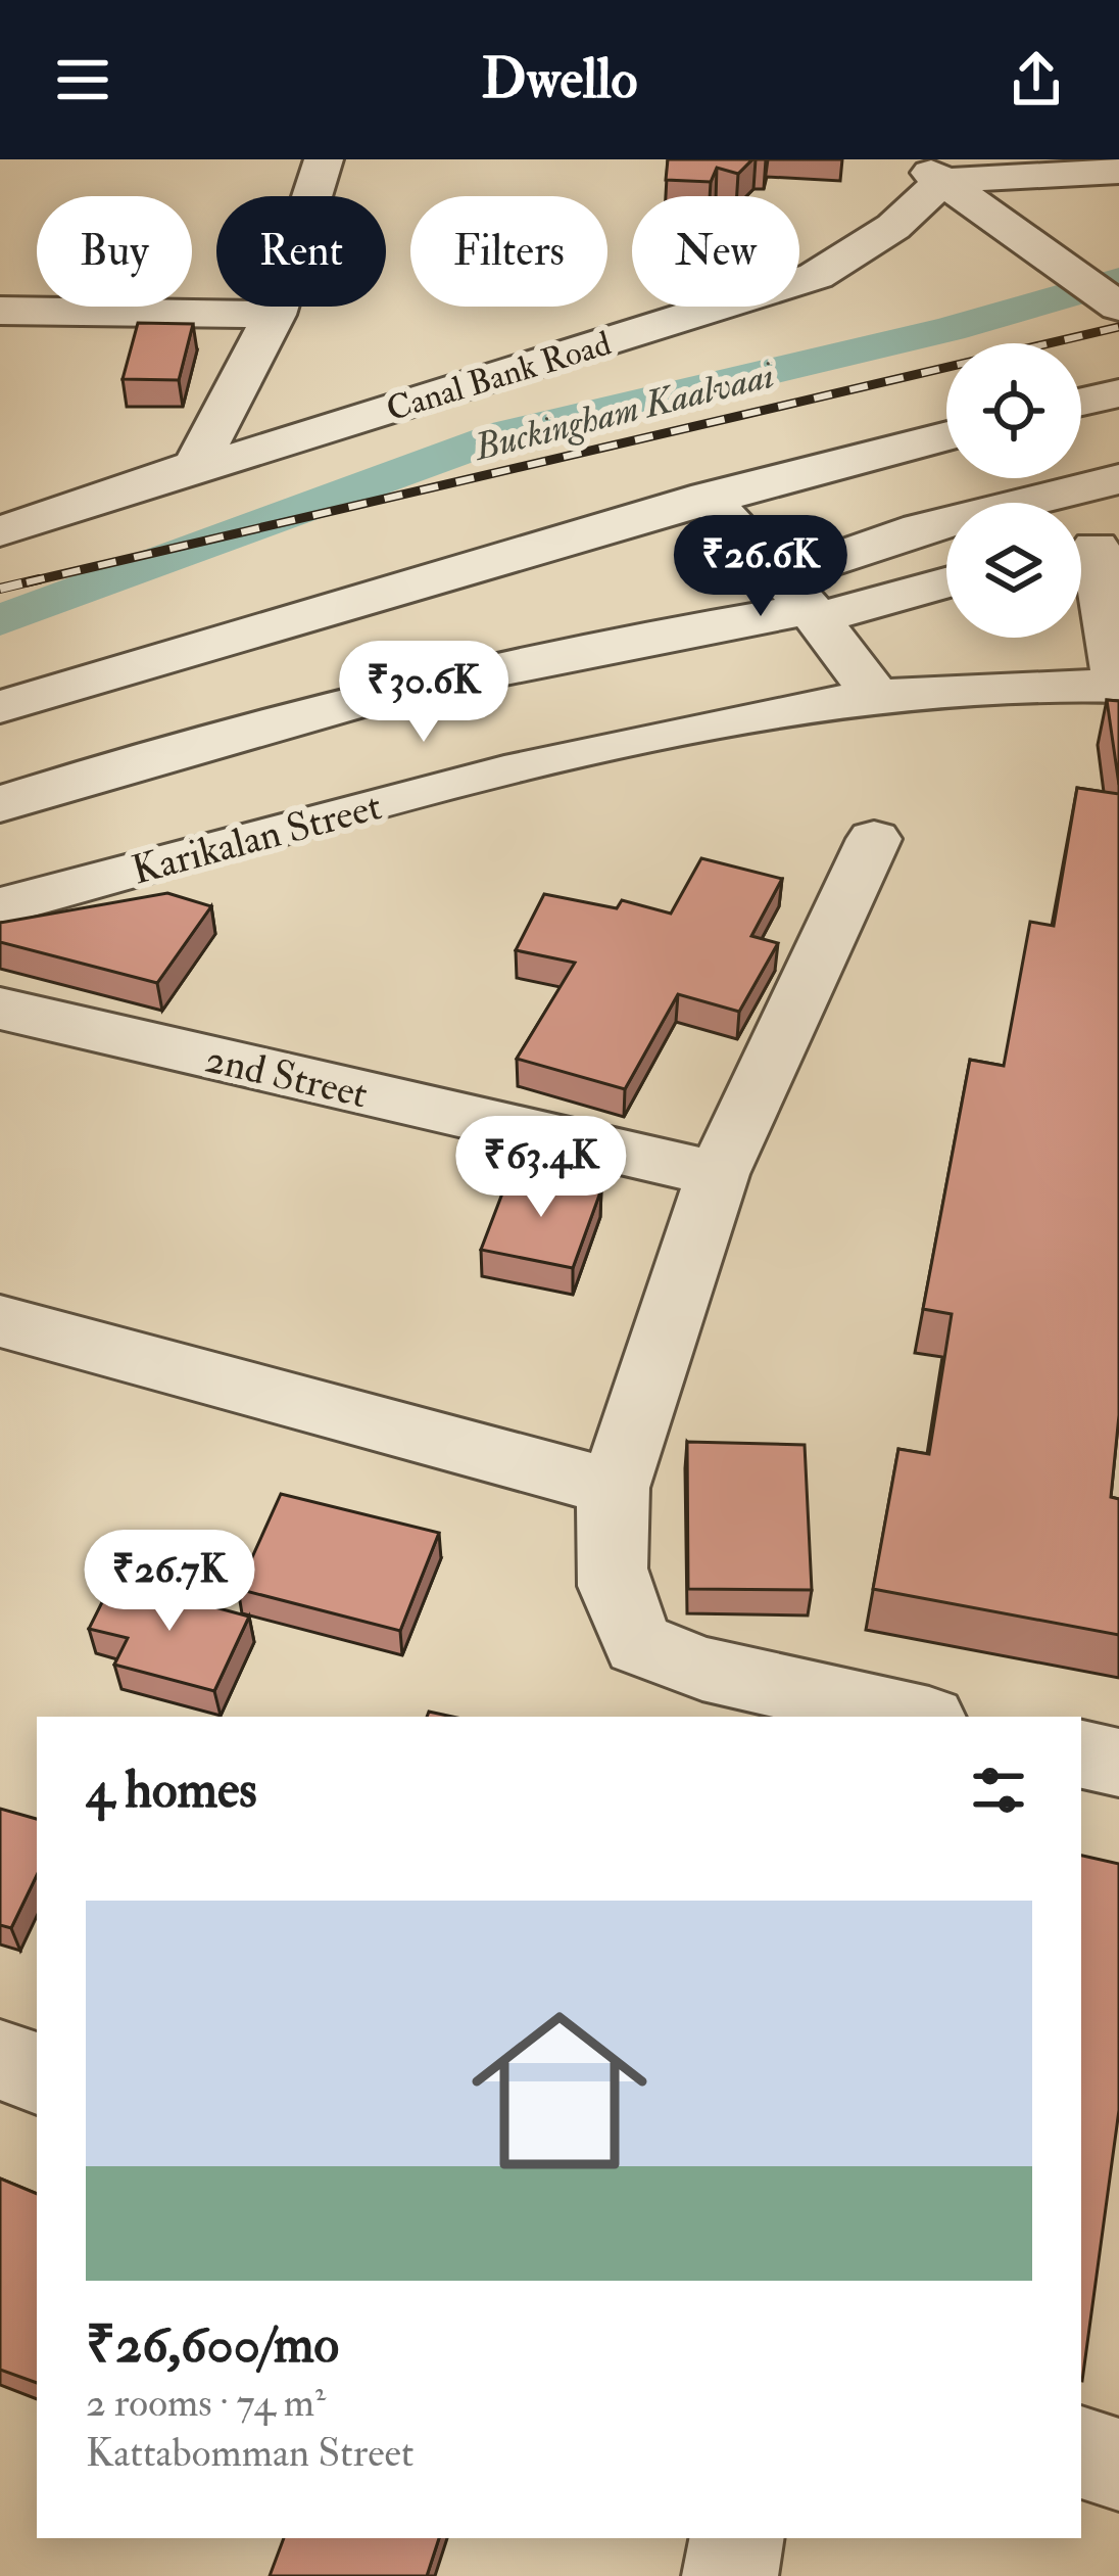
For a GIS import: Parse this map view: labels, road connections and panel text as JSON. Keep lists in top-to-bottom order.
{
  "streets": {
    "street": ["Canal Bank Road", "Karikalan Street", "2nd Street"]
  },
  "water": ["Buckingham Kaalvaai"],
  "page": {
    "header": "Dwello",
    "chip": [
      "Buy",
      "Rent",
      "Filters",
      "New"
    ],
    "price": [
      "₹26.6K",
      "₹30.6K",
      "₹63.4K",
      "₹26.7K"
    ],
    "heading": "4 homes",
    "list": [
      {
        "name": "₹26,600/mo",
        "note": "2 rooms · 74 m² · Kattabomman Street"
      }
    ]
  }
}
